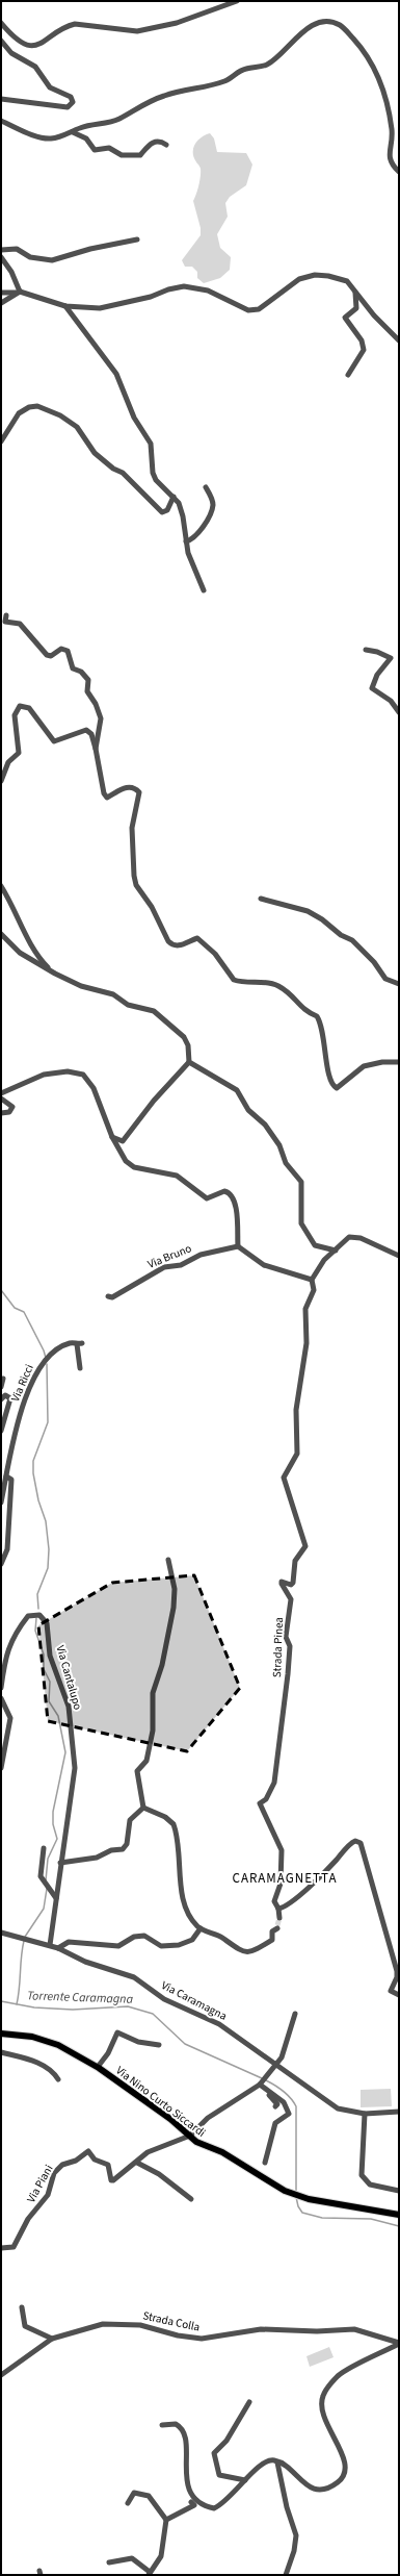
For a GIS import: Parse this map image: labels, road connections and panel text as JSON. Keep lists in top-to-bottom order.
{
  "streets": {
    "main road": ["Via Nino Curto Siccardi"],
    "street": [
      "Via Bruno",
      "Via Ricci",
      "Strada Pinea",
      "Via Cantalupo",
      "Via Caramagna",
      "Via Piani",
      "Strada Colla"
    ]
  },
  "crossings": [
    ["Via Cantalupo", "Via Caramagna"],
    ["Via Caramagna", "Via Piani"],
    ["Via Nino Curto Siccardi", "Via Piani"]
  ],
  "districts": ["CARAMAGNETTA"],
  "water": ["Torrente Caramagna"]
}
